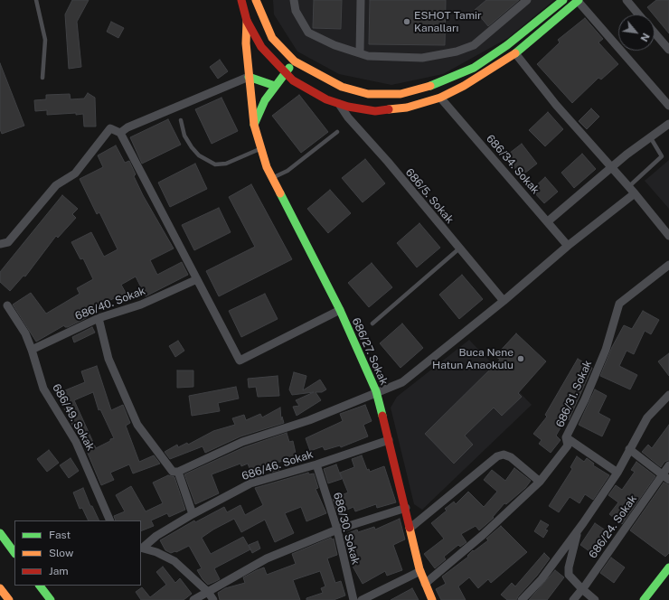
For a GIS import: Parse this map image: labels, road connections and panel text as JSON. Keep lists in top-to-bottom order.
{
  "streets": {
    "main road": ["686/27. Sokak"],
    "street": [
      "686/34. Sokak",
      "686/5. Sokak",
      "686/40. Sokak",
      "686/31. Sokak",
      "686/49. Sokak",
      "686/46. Sokak",
      "686/24. Sokak",
      "686/30. Sokak"
    ]
  },
  "crossings": [
    ["686/40. Sokak", "686/49. Sokak"],
    ["686/27. Sokak", "686/31. Sokak"],
    ["686/27. Sokak", "686/46. Sokak"],
    ["686/46. Sokak", "686/30. Sokak"]
  ],
  "places": ["ESHOT Tamir Kanalları", "Buca Nene Hatun Anaokulu"],
  "legend": ["Fast", "Slow", "Jam"],
  "north": "bottom right"
}
